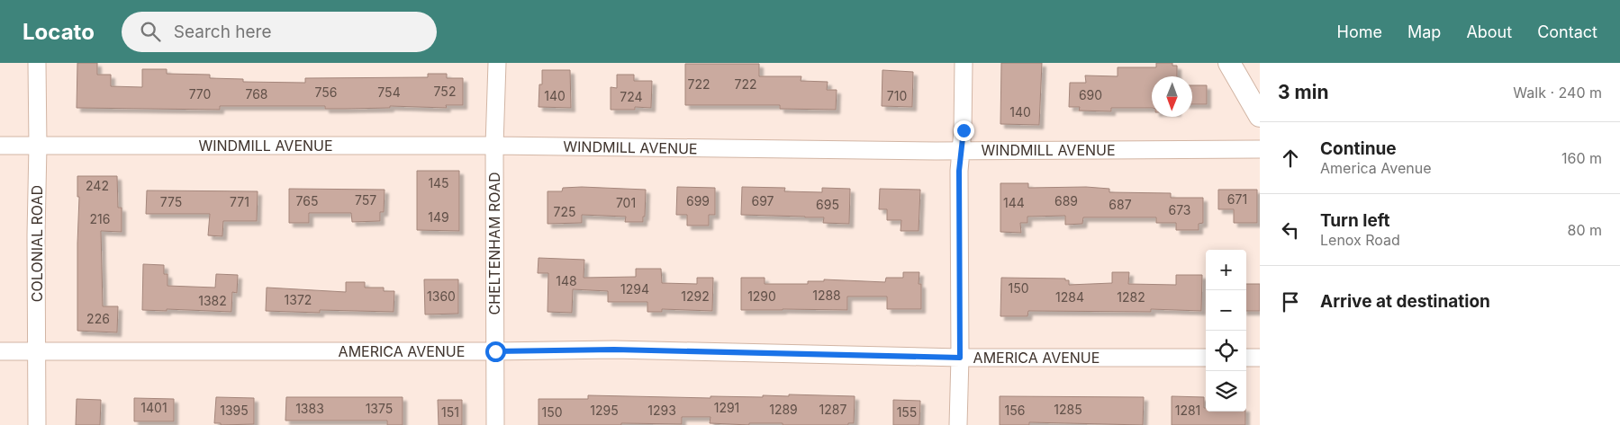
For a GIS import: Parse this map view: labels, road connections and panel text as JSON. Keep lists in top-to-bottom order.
{
  "streets": {
    "street": [
      "WINDMILL AVENUE",
      "COLONIAL ROAD",
      "CHELTENHAM ROAD",
      "AMERICA AVENUE"
    ]
  },
  "crossings": [
    ["WINDMILL AVENUE", "COLONIAL ROAD"],
    ["WINDMILL AVENUE", "CHELTENHAM ROAD"],
    ["COLONIAL ROAD", "AMERICA AVENUE"],
    ["CHELTENHAM ROAD", "AMERICA AVENUE"]
  ],
  "house_numbers": [
    "722",
    "722",
    "752",
    "756",
    "754",
    "770",
    "768",
    "690",
    "140",
    "710",
    "724",
    "140",
    "145",
    "242",
    "671",
    "757",
    "765",
    "699",
    "697",
    "689",
    "775",
    "771",
    "701",
    "144",
    "695",
    "687",
    "673",
    "725",
    "149",
    "216",
    "148",
    "150",
    "1294",
    "1288",
    "1360",
    "1292",
    "1290",
    "1284",
    "1282",
    "1372",
    "1382",
    "226",
    "1401",
    "1291",
    "1383",
    "1375",
    "1289",
    "1287",
    "1285",
    "1395",
    "1295",
    "1293",
    "156",
    "1281",
    "151",
    "150",
    "155"
  ],
  "north": "bottom",
  "page": {
    "header": "Locato",
    "search": "Search here",
    "nav": [
      "Home",
      "Map",
      "About",
      "Contact"
    ],
    "heading": ["3 min", "Walk · 240 m"],
    "list": [
      ["Continue", "America Avenue", "160 m"],
      ["Turn left", "Lenox Road", "80 m"],
      "Arrive at destination"
    ],
    "map_buttons": ["+", "−"]
  }
}
